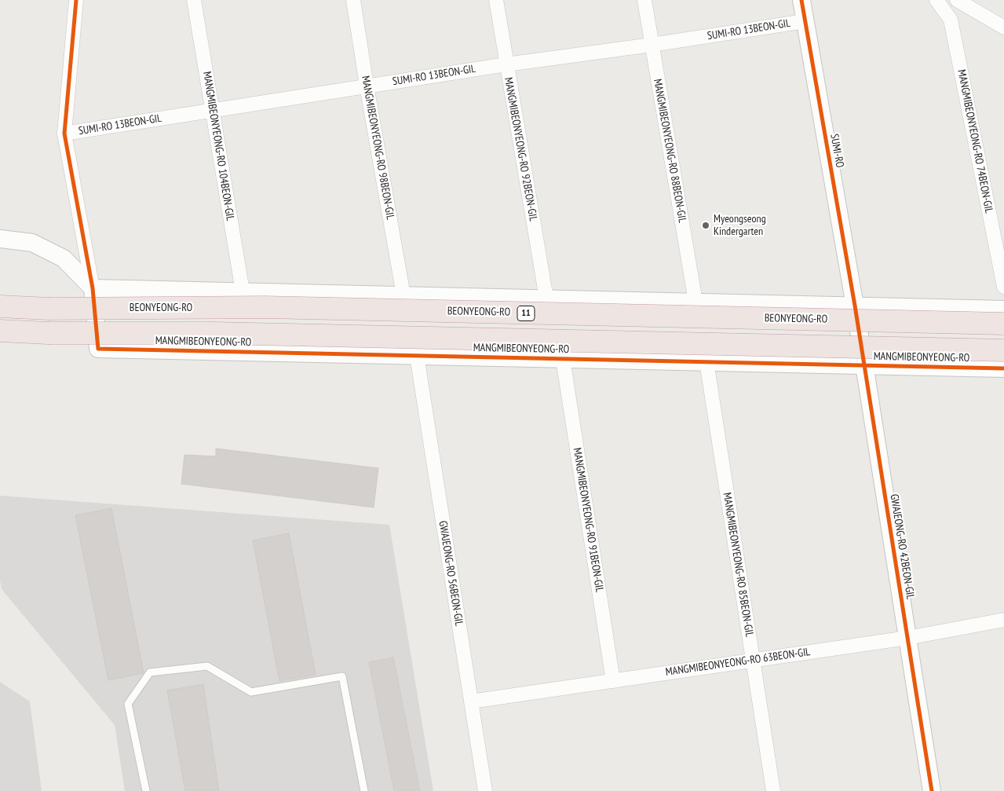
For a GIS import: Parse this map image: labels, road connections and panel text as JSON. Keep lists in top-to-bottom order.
{
  "streets": {
    "highway": ["BEONYEONG-RO", "11"],
    "street": [
      "SUMI-RO 13BEON-GIL",
      "MANGMIBEONYEONG-RO 74BEON-GIL",
      "MANGMIBEONYEONG-RO 104BEON-GIL",
      "MANGMIBEONYEONG-RO 98BEON-GIL",
      "MANGMIBEONYEONG-RO 92BEON-GIL",
      "MANGMIBEONYEONG-RO 88BEON-GIL",
      "SUMI-RO",
      "MANGMIBEONYEONG-RO",
      "MANGMIBEONYEONG-RO 91BEON-GIL",
      "GWAJEONG-RO 42BEON-GIL",
      "MANGMIBEONYEONG-RO 85BEON-GIL",
      "GWAJEONG-RO 56BEON-GIL",
      "MANGMIBEONYEONG-RO 63BEON-GIL"
    ]
  },
  "crossings": [
    ["SUMI-RO 13BEON-GIL", "MANGMIBEONYEONG-RO 104BEON-GIL"],
    ["SUMI-RO 13BEON-GIL", "MANGMIBEONYEONG-RO 98BEON-GIL"],
    ["SUMI-RO 13BEON-GIL", "MANGMIBEONYEONG-RO 92BEON-GIL"],
    ["SUMI-RO 13BEON-GIL", "MANGMIBEONYEONG-RO 88BEON-GIL"],
    ["SUMI-RO 13BEON-GIL", "SUMI-RO"],
    ["SUMI-RO", "GWAJEONG-RO 42BEON-GIL"],
    ["MANGMIBEONYEONG-RO", "MANGMIBEONYEONG-RO 91BEON-GIL"],
    ["MANGMIBEONYEONG-RO", "GWAJEONG-RO 42BEON-GIL"],
    ["MANGMIBEONYEONG-RO", "MANGMIBEONYEONG-RO 85BEON-GIL"],
    ["MANGMIBEONYEONG-RO", "GWAJEONG-RO 56BEON-GIL"],
    ["MANGMIBEONYEONG-RO 91BEON-GIL", "MANGMIBEONYEONG-RO 63BEON-GIL"],
    ["GWAJEONG-RO 42BEON-GIL", "MANGMIBEONYEONG-RO 63BEON-GIL"],
    ["MANGMIBEONYEONG-RO 85BEON-GIL", "MANGMIBEONYEONG-RO 63BEON-GIL"],
    ["GWAJEONG-RO 56BEON-GIL", "MANGMIBEONYEONG-RO 63BEON-GIL"]
  ],
  "places": ["Myeongseong Kindergarten"]
}
